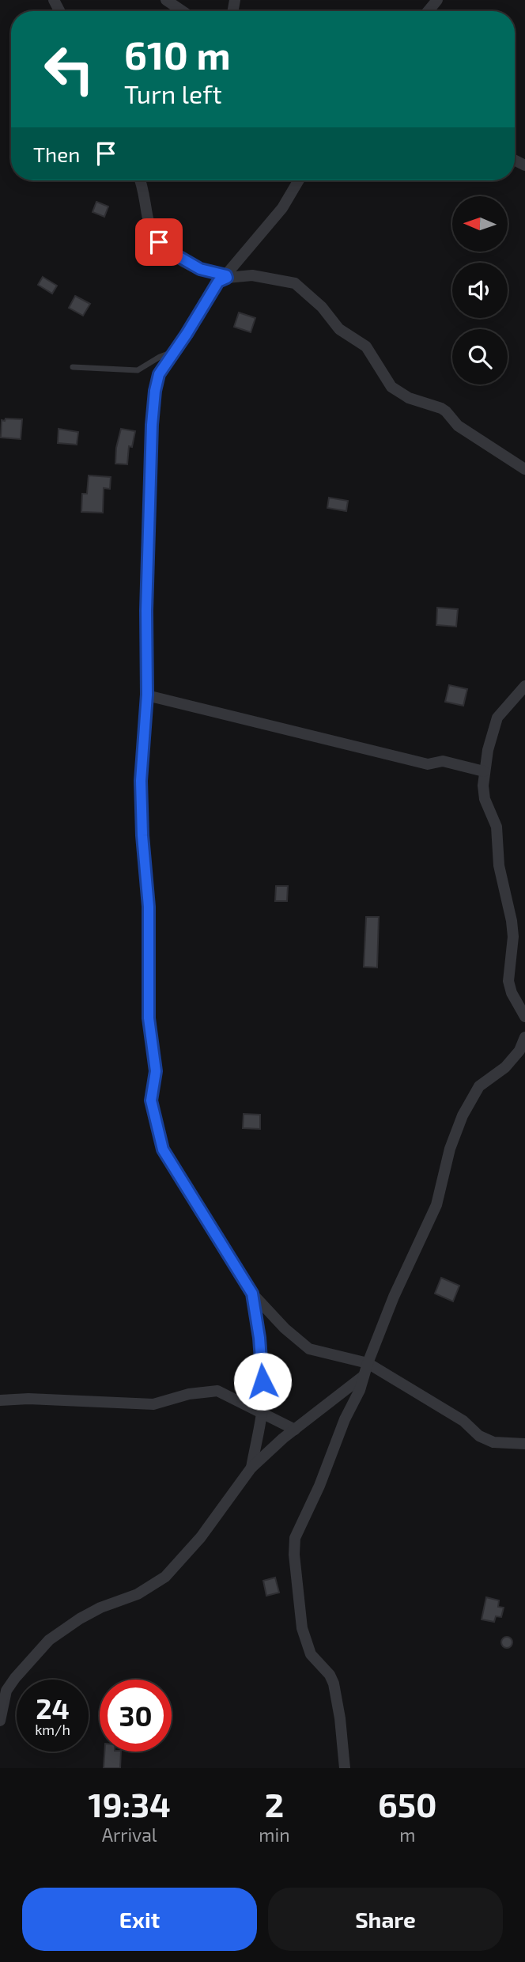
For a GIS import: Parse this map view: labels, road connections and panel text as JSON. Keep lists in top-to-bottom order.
{
  "north": "left",
  "page": {
    "turn": ["610 m", "Turn left"],
    "then": "Then",
    "speed": "24 km/h",
    "limit": "30",
    "eta": [
      "19:34",
      "Arrival",
      "2",
      "min",
      "650",
      "m"
    ],
    "buttons": ["Exit", "Share"]
  }
}
